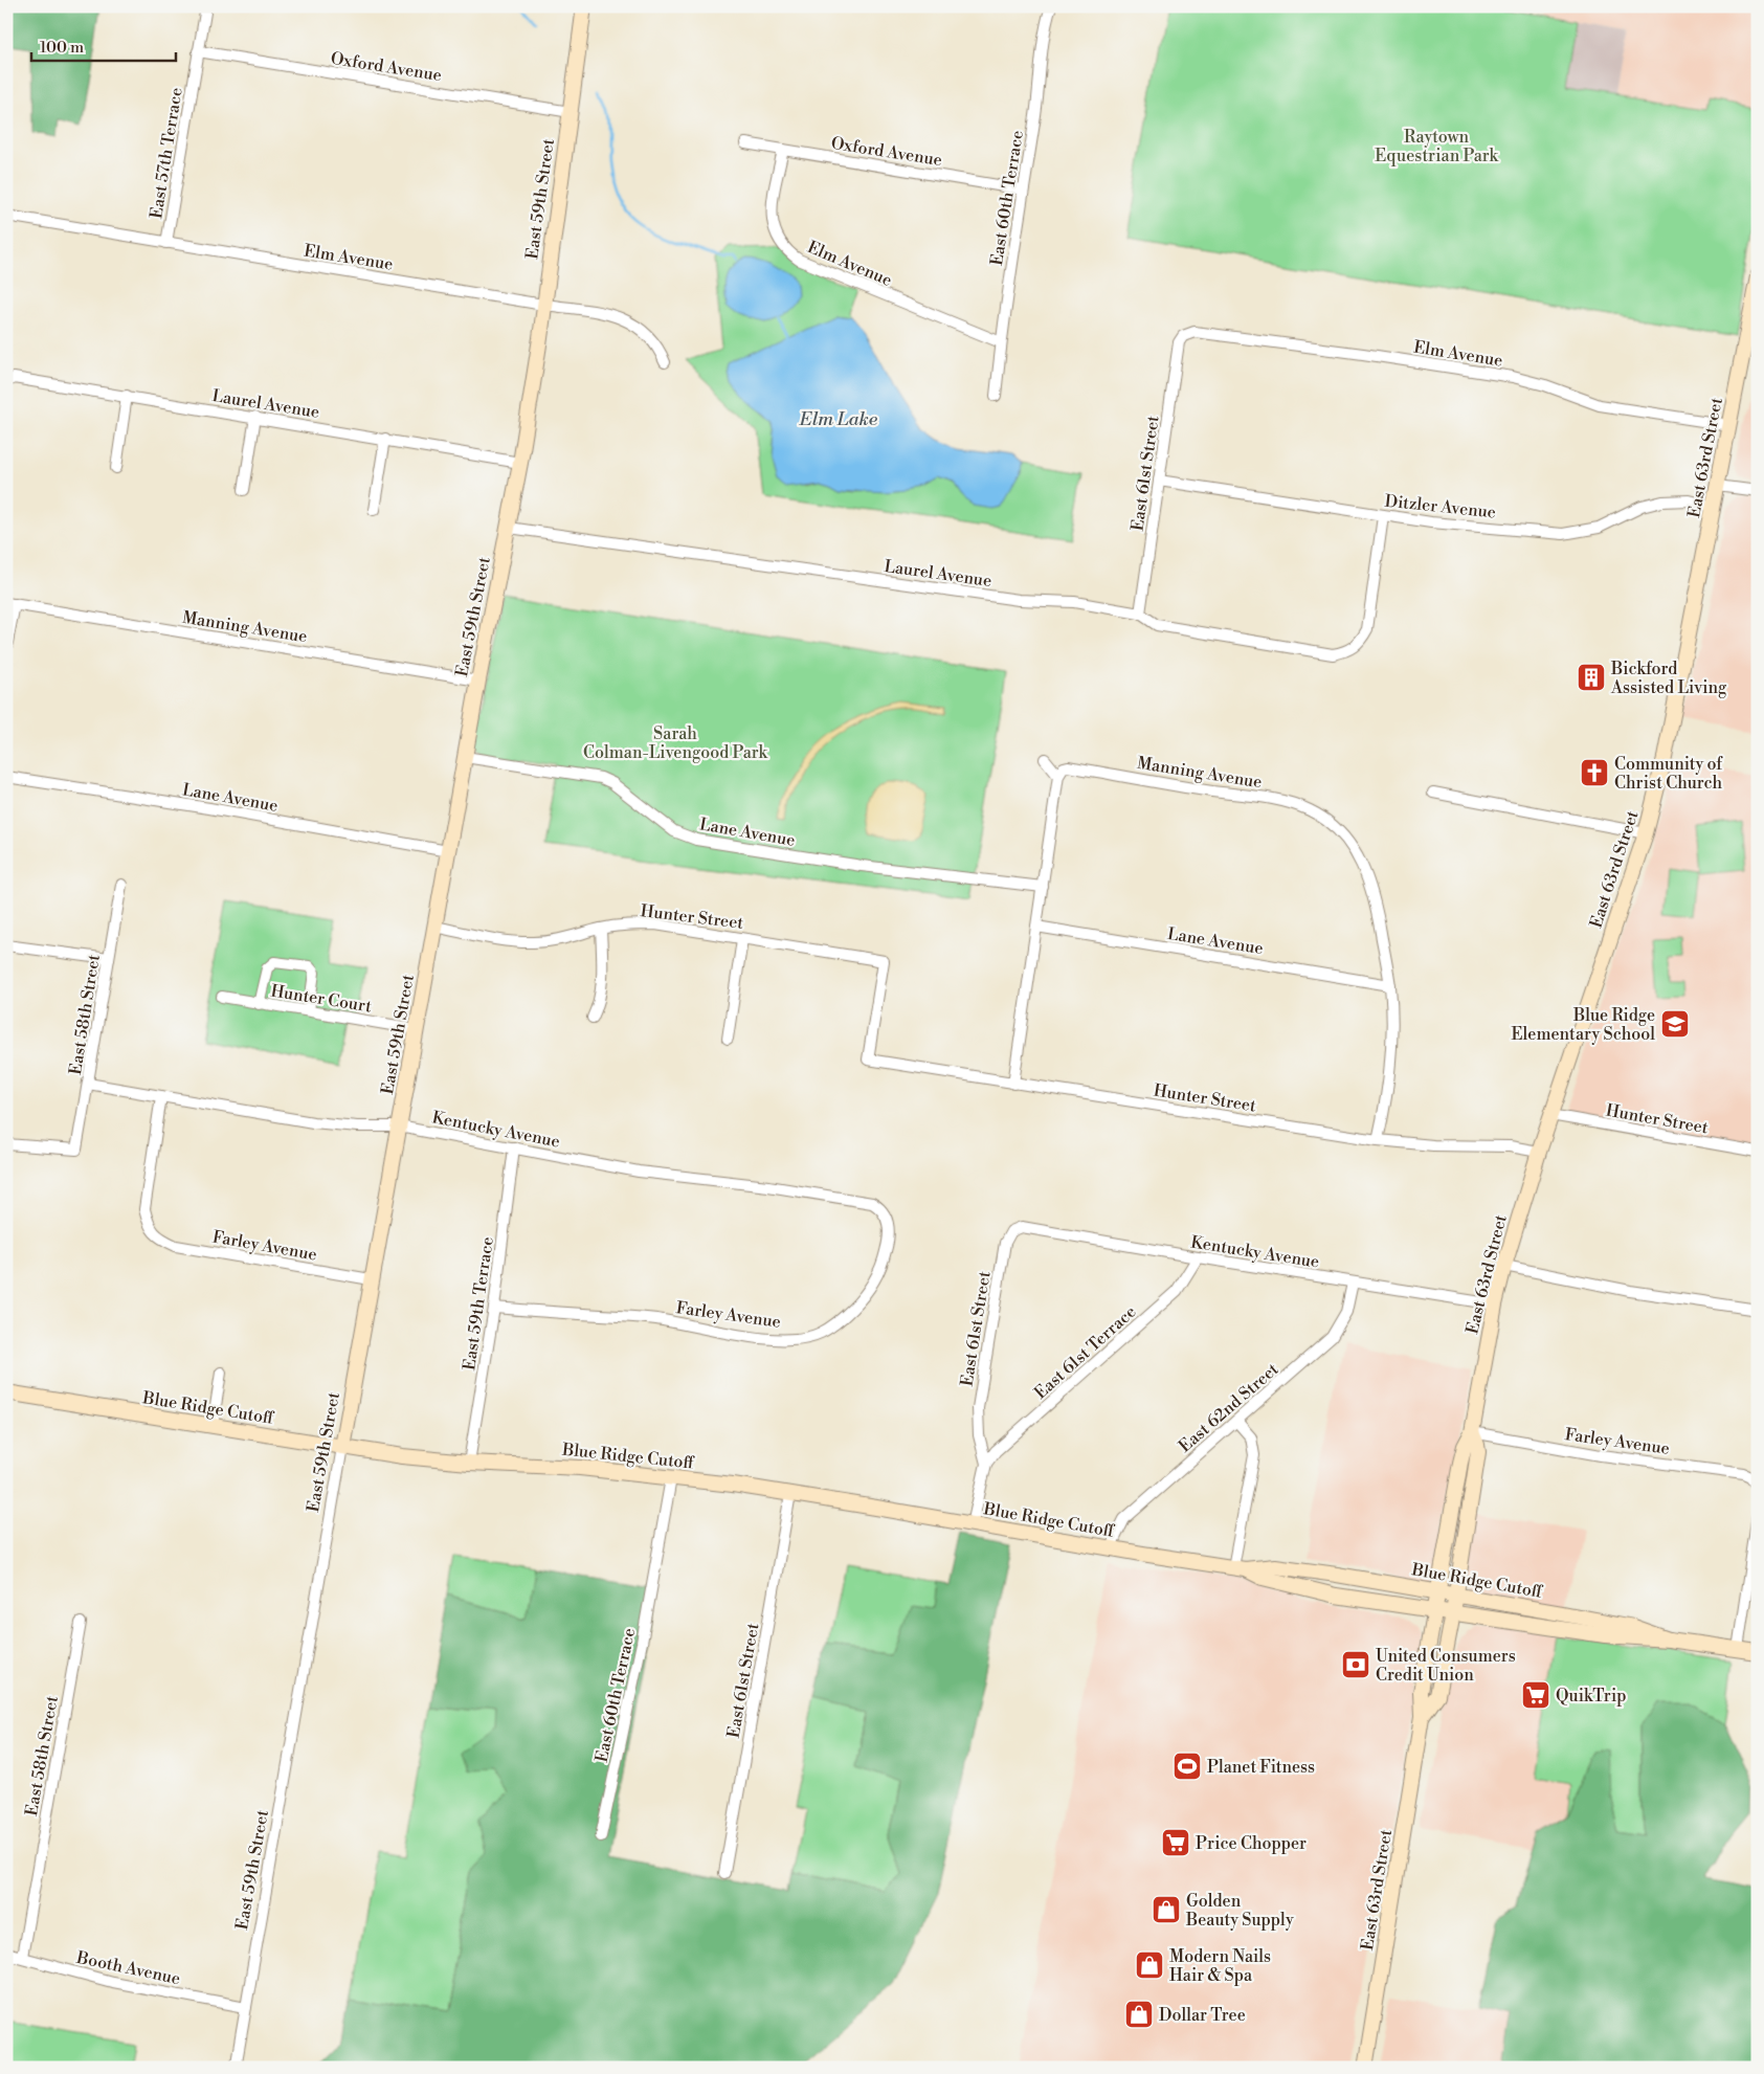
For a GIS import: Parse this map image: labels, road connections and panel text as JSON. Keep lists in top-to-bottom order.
{
  "streets": {
    "main road": ["East 59th Street", "East 63rd Street", "Blue Ridge Cutoff"],
    "street": [
      "Oxford Avenue",
      "East 57th Terrace",
      "East 60th Terrace",
      "Elm Avenue",
      "Laurel Avenue",
      "East 61st Street",
      "Ditzler Avenue",
      "Manning Avenue",
      "Lane Avenue",
      "Hunter Street",
      "Hunter Court",
      "East 58th Street",
      "Kentucky Avenue",
      "Farley Avenue",
      "East 59th Terrace",
      "East 61st Terrace",
      "East 62nd Street",
      "Booth Avenue"
    ]
  },
  "crossings": [
    ["Oxford Avenue", "East 57th Terrace"],
    ["Oxford Avenue", "East 60th Terrace"],
    ["Oxford Avenue", "East 59th Street"],
    ["Oxford Avenue", "Elm Avenue"],
    ["East 57th Terrace", "Elm Avenue"],
    ["East 60th Terrace", "Elm Avenue"],
    ["East 60th Terrace", "Blue Ridge Cutoff"],
    ["East 59th Street", "Elm Avenue"],
    ["East 59th Street", "Laurel Avenue"],
    ["East 59th Street", "Manning Avenue"],
    ["East 59th Street", "Lane Avenue"],
    ["East 59th Street", "Hunter Street"],
    ["East 59th Street", "Hunter Court"],
    ["East 59th Street", "Kentucky Avenue"],
    ["East 59th Street", "Farley Avenue"],
    ["East 59th Street", "Blue Ridge Cutoff"],
    ["East 59th Street", "Booth Avenue"],
    ["Elm Avenue", "East 63rd Street"],
    ["Elm Avenue", "East 61st Street"],
    ["Laurel Avenue", "East 61st Street"],
    ["Laurel Avenue", "Ditzler Avenue"],
    ["East 63rd Street", "Ditzler Avenue"],
    ["East 63rd Street", "Hunter Street"],
    ["East 63rd Street", "Kentucky Avenue"],
    ["East 63rd Street", "Farley Avenue"],
    ["East 63rd Street", "Blue Ridge Cutoff"],
    ["East 61st Street", "Ditzler Avenue"],
    ["East 61st Street", "Kentucky Avenue"],
    ["East 61st Street", "East 61st Terrace"],
    ["East 61st Street", "Blue Ridge Cutoff"],
    ["Manning Avenue", "Lane Avenue"],
    ["East 58th Street", "Kentucky Avenue"],
    ["East 58th Street", "Booth Avenue"],
    ["Kentucky Avenue", "Farley Avenue"],
    ["Kentucky Avenue", "East 59th Terrace"],
    ["Kentucky Avenue", "East 61st Terrace"],
    ["Kentucky Avenue", "East 62nd Street"],
    ["Farley Avenue", "East 59th Terrace"],
    ["East 59th Terrace", "Blue Ridge Cutoff"],
    ["Blue Ridge Cutoff", "East 62nd Street"]
  ],
  "water": ["Elm Lake"],
  "parks": ["Raytown Equestrian Park", "Sarah Colman-Livengood Park"],
  "places": {
    "building": ["Bickford Assisted Living"],
    "church": ["Community of Christ Church"],
    "school or university": ["Blue Ridge Elementary School"],
    "bank": ["United Consumers Credit Union"],
    "supermarket": ["QuikTrip", "Price Chopper"],
    "sports": ["Planet Fitness"],
    "shop": ["Golden Beauty Supply", "Modern Nails Hair & Spa", "Dollar Tree"]
  },
  "scale_bar": "100 m"
}
